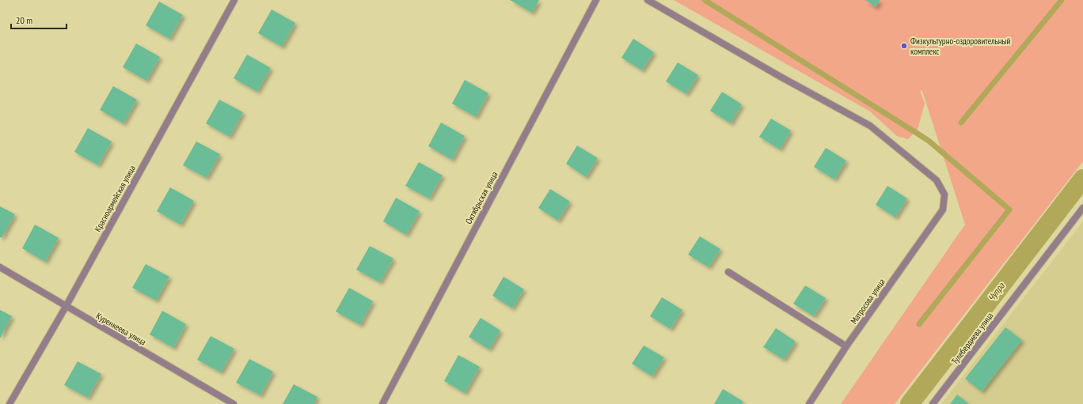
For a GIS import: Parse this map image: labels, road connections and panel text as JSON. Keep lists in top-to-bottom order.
{
  "streets": {
    "street": [
      "Октябрьская улица",
      "Красноармейская улица",
      "Матросова улица",
      "Куренкеева улица",
      "Тулебердиева улица"
    ]
  },
  "crossings": [
    ["Красноармейская улица", "Куренкеева улица"]
  ],
  "water": ["Чупра"],
  "places": ["Физкультурно-оздоровительный комплекс"],
  "scale_bar": "20 m"
}
